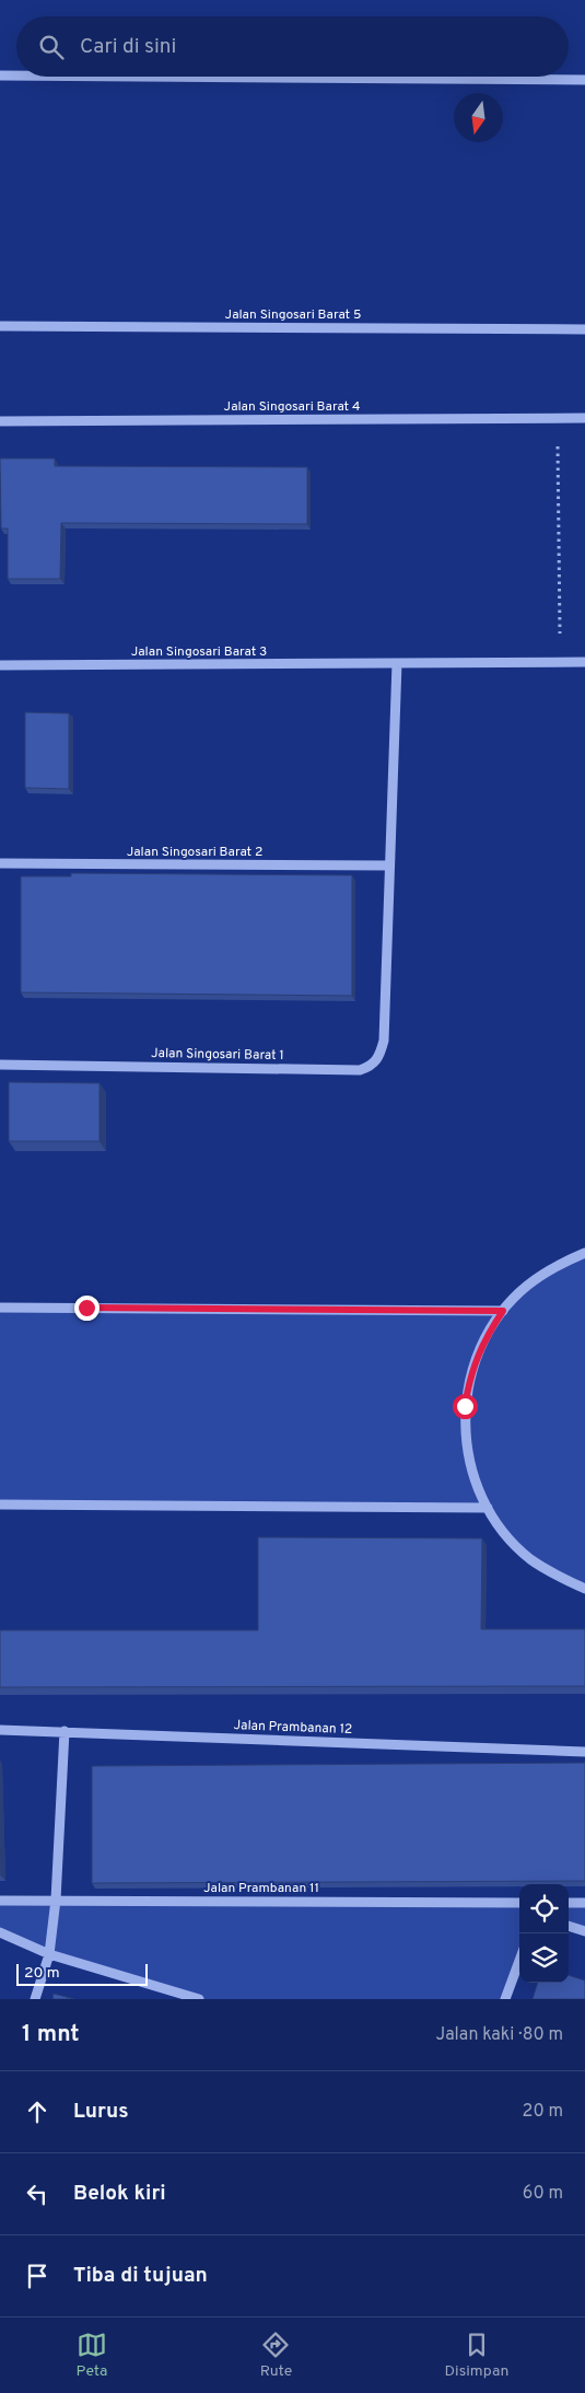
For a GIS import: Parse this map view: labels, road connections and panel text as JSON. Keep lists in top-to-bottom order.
{
  "streets": {
    "street": [
      "Jalan Singosari Barat 5",
      "Jalan Singosari Barat 4",
      "Jalan Singosari Barat 3",
      "Jalan Singosari Barat 2",
      "Jalan Singosari Barat 1",
      "Jalan Prambanan 12",
      "Jalan Prambanan 11"
    ]
  },
  "crossings": [
    ["Jalan Singosari Barat 3", "Jalan Singosari Barat 1"],
    ["Jalan Singosari Barat 2", "Jalan Singosari Barat 1"]
  ],
  "scale_bar": "20 m",
  "north": "bottom",
  "page": {
    "search": "Cari di sini",
    "scale": "20 m",
    "heading": ["1 mnt", "Jalan kaki · 80 m"],
    "list": [
      ["Lurus", "20 m"],
      ["Belok kiri", "60 m"],
      "Tiba di tujuan"
    ],
    "nav": ["Peta", "Rute", "Disimpan"]
  }
}
